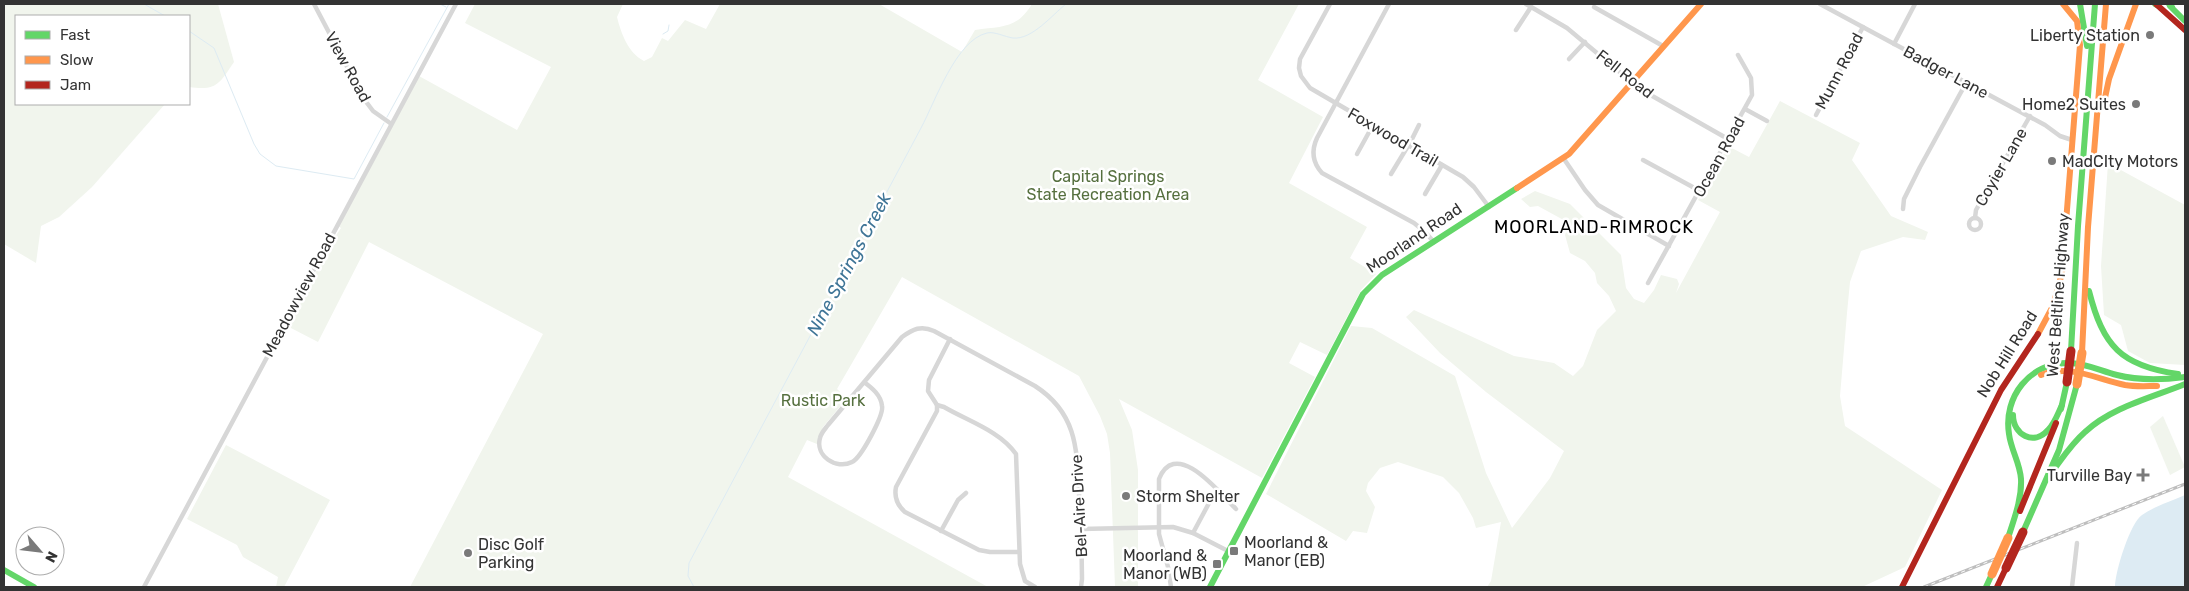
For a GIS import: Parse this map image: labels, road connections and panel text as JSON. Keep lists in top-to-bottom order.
{
  "streets": {
    "main road": ["Moorland Road", "West Beltline Highway", "Nob Hill Road"],
    "street": [
      "View Road",
      "Munn Road",
      "Badger Lane",
      "Fell Road",
      "Foxwood Trail",
      "Ocean Road",
      "Coyier Lane",
      "Meadowview Road",
      "Bel-Aire Drive"
    ]
  },
  "crossings": [
    ["View Road", "Meadowview Road"],
    ["Munn Road", "Badger Lane"],
    ["Badger Lane", "Coyier Lane"],
    ["Badger Lane", "Nob Hill Road"],
    ["Fell Road", "Ocean Road"],
    ["Fell Road", "Moorland Road"],
    ["Foxwood Trail", "Moorland Road"]
  ],
  "districts": ["MOORLAND-RIMROCK"],
  "water": ["Nine Springs Creek"],
  "parks": ["Capital Springs State Recreation Area", "Rustic Park"],
  "places": {
    "other": [
      "Liberty Station",
      "Home2 Suites",
      "MadCIty Motors",
      "Storm Shelter",
      "Disc Golf Parking"
    ],
    "health": ["Turville Bay"],
    "transit": ["Moorland & Manor (EB)", "Moorland & Manor (WB)"]
  },
  "legend": ["Fast", "Slow", "Jam"],
  "north": "bottom right"
}
